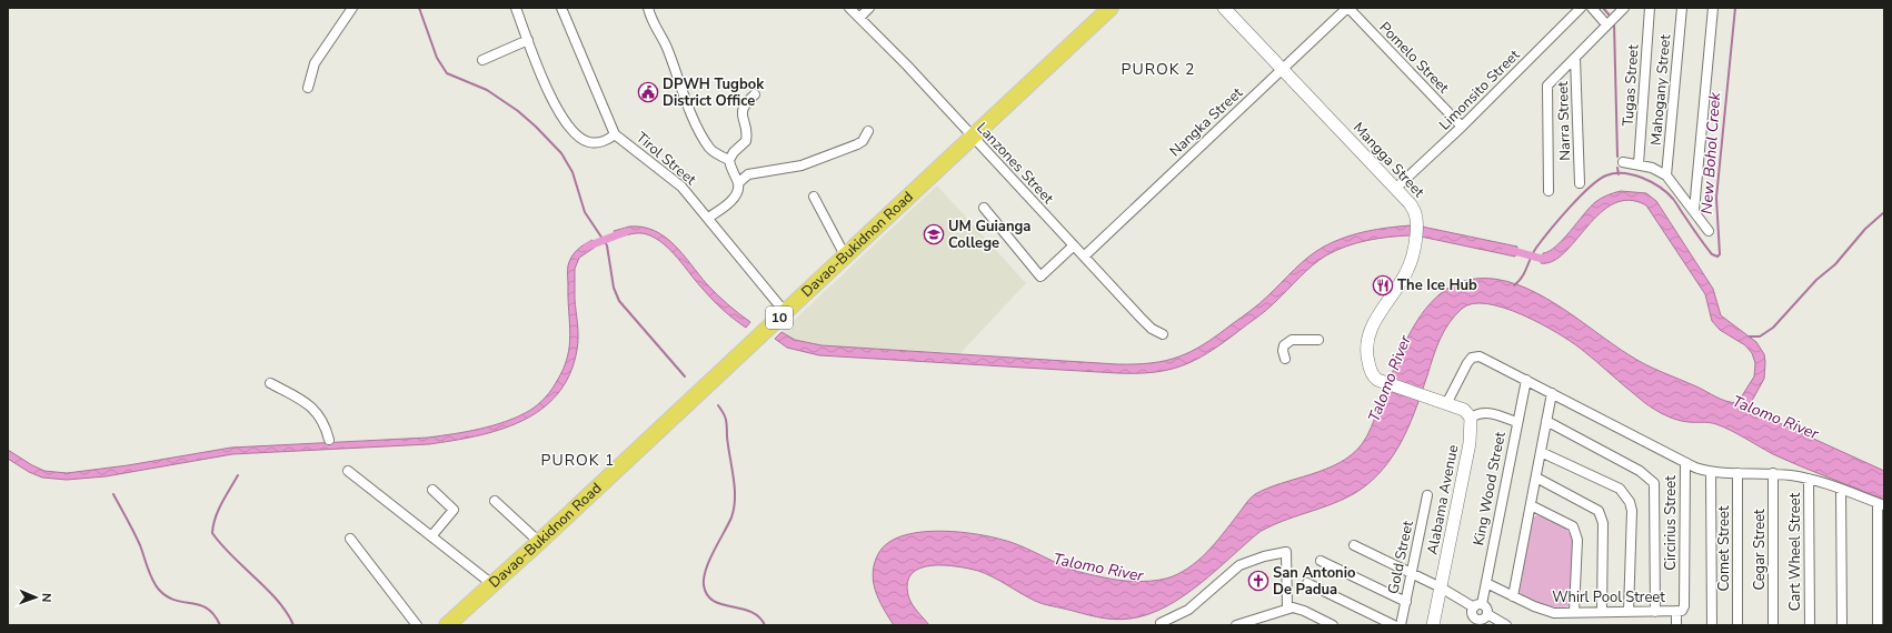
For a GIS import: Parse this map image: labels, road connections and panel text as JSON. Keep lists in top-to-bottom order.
{
  "streets": {
    "highway": ["Davao-Bukidnon Road", "10"],
    "street": [
      "Pomelo Street",
      "Tugas Street",
      "Limonsito Street",
      "Mahogany Street",
      "Narra Street",
      "Nangka Street",
      "Tirol Street",
      "Mangga Street",
      "Lanzones Street",
      "King Wood Street",
      "Alabama Avenue",
      "Circirius Street",
      "Comet Street",
      "Cegar Street",
      "Cart Wheel Street",
      "Gold Street",
      "Whirl Pool Street"
    ]
  },
  "crossings": [
    ["Pomelo Street", "Limonsito Street"],
    ["Pomelo Street", "Nangka Street"],
    ["Limonsito Street", "Mangga Street"],
    ["Nangka Street", "Mangga Street"],
    ["Nangka Street", "Lanzones Street"],
    ["Tirol Street", "Davao-Bukidnon Road"],
    ["Lanzones Street", "Davao-Bukidnon Road"],
    ["King Wood Street", "Whirl Pool Street"],
    ["Circirius Street", "Whirl Pool Street"]
  ],
  "districts": ["PUROK 2", "PUROK 1"],
  "water": ["New Bohol Creek", "Talomo River"],
  "places": {
    "public building": ["DPWH Tugbok District Office"],
    "school or university": ["UM Guianga College"],
    "restaurant": ["The Ice Hub"],
    "church": ["San Antonio De Padua"]
  },
  "north": "right"
}
